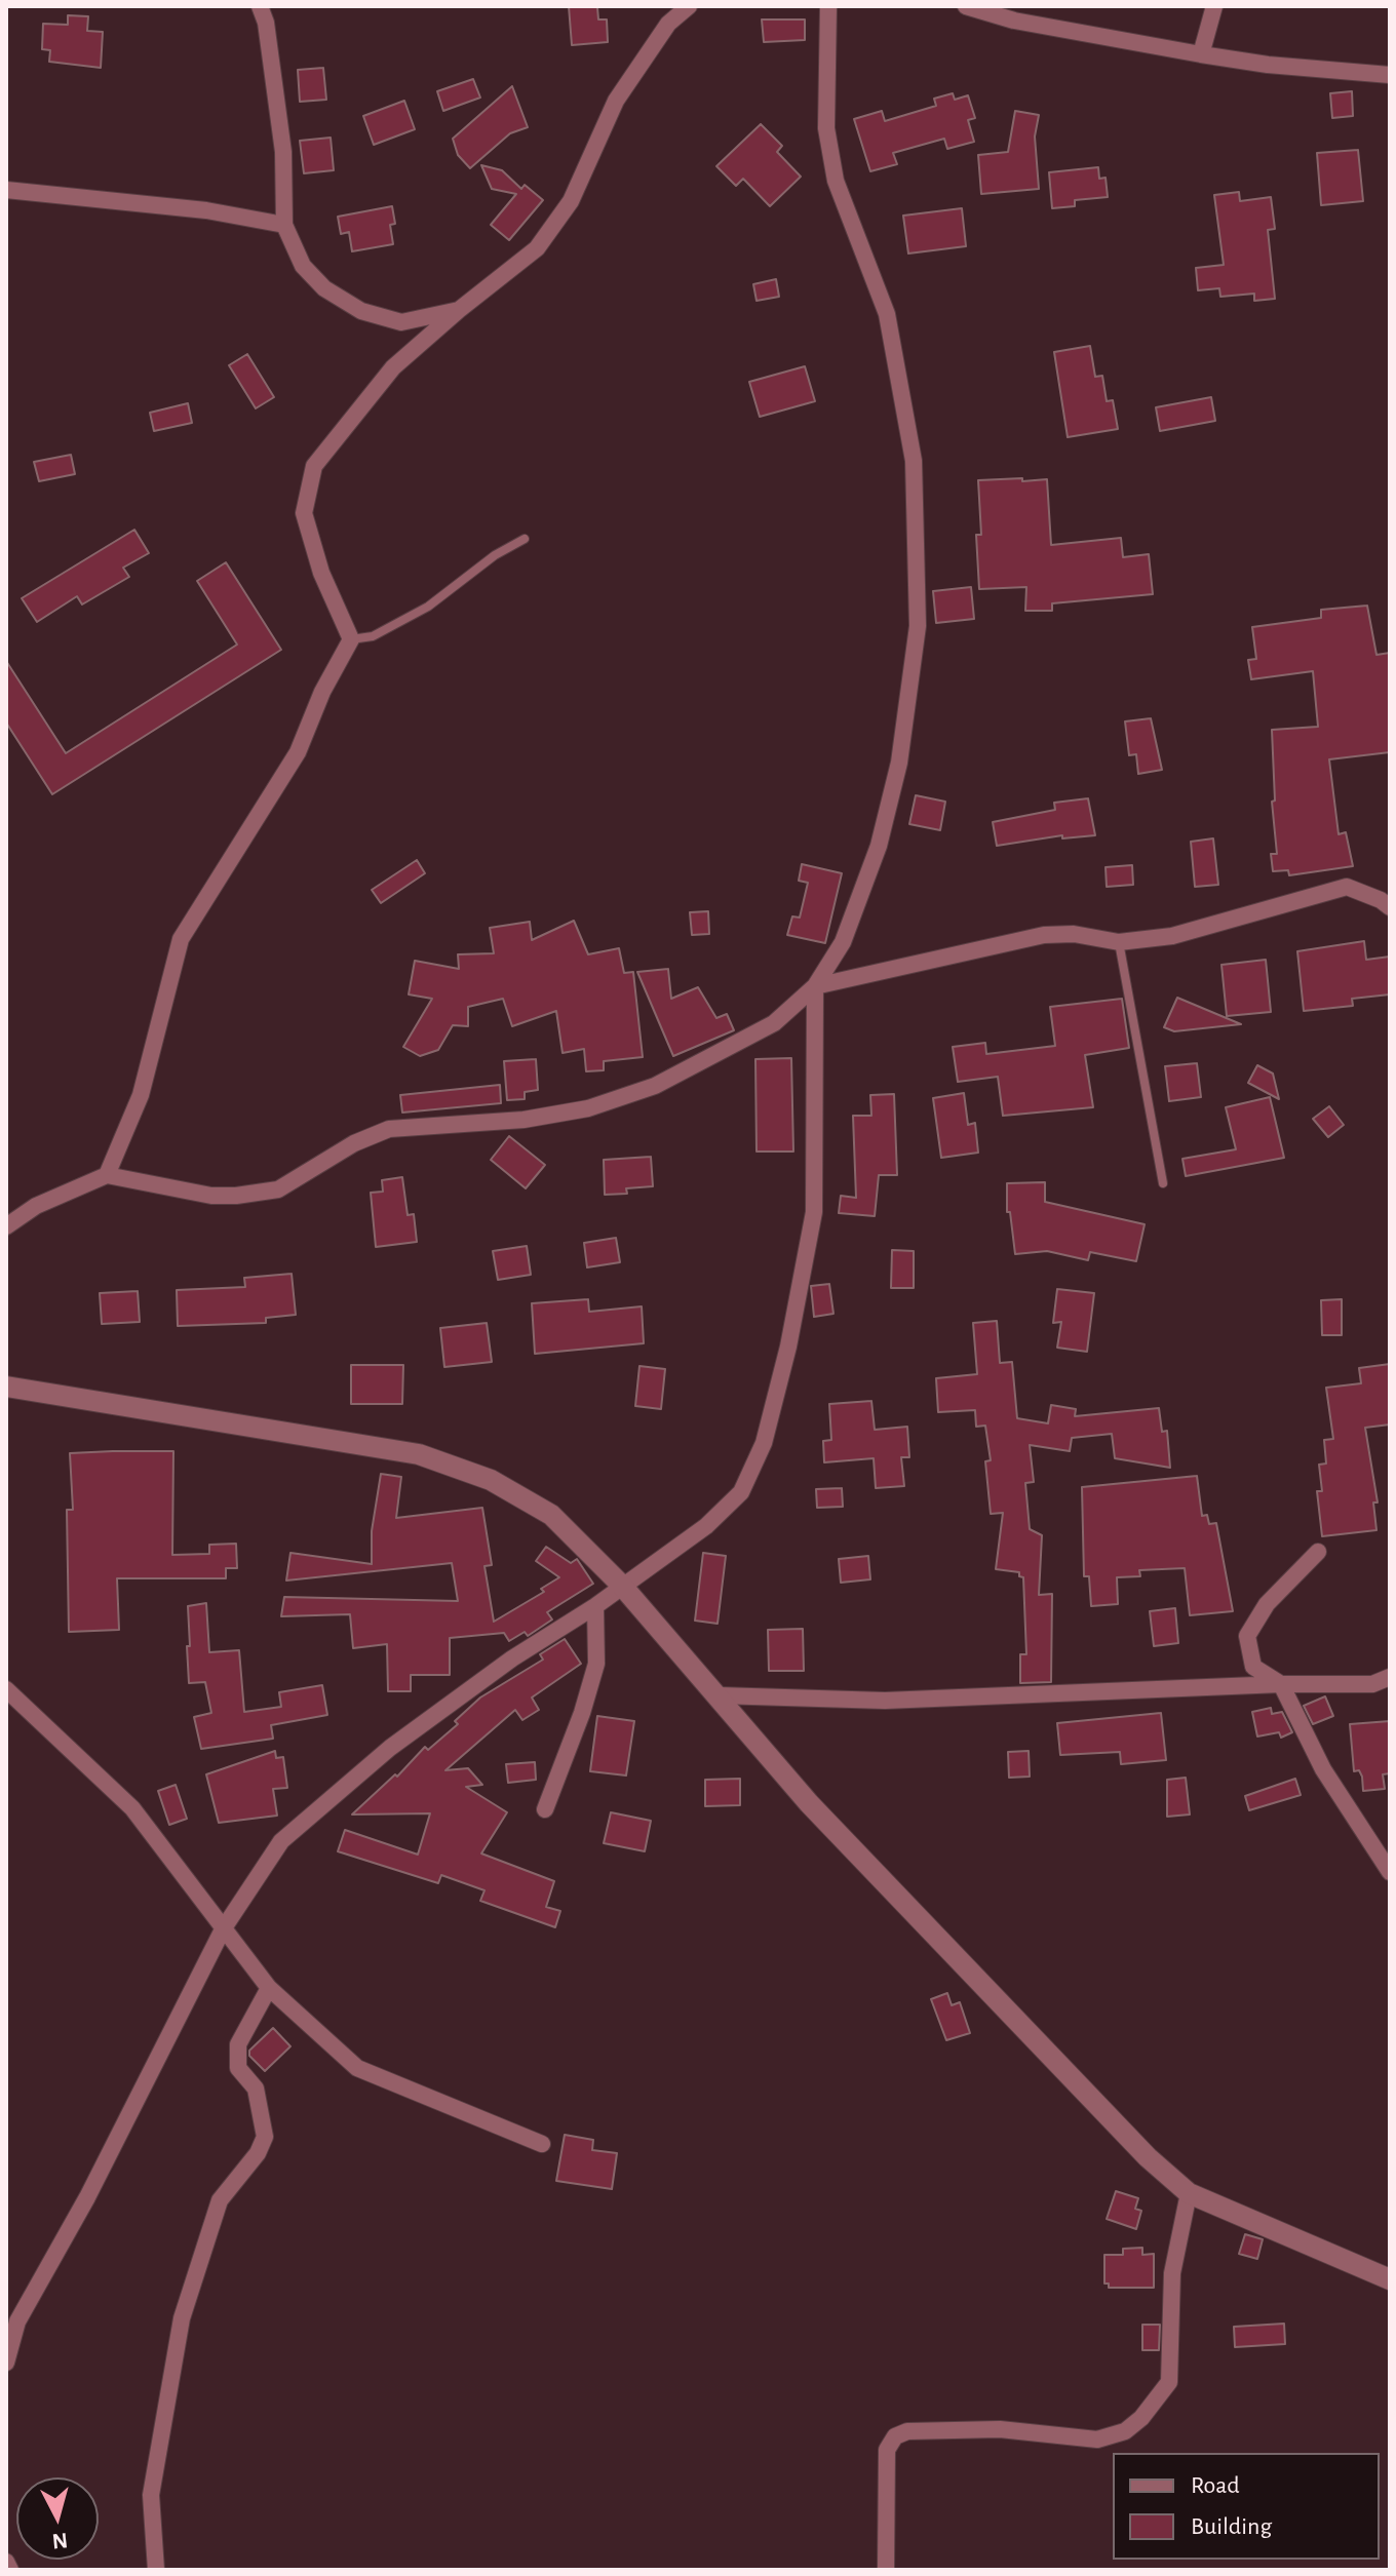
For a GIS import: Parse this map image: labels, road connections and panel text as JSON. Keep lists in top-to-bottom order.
{
  "legend": ["Road", "Building"],
  "north": "bottom"
}
